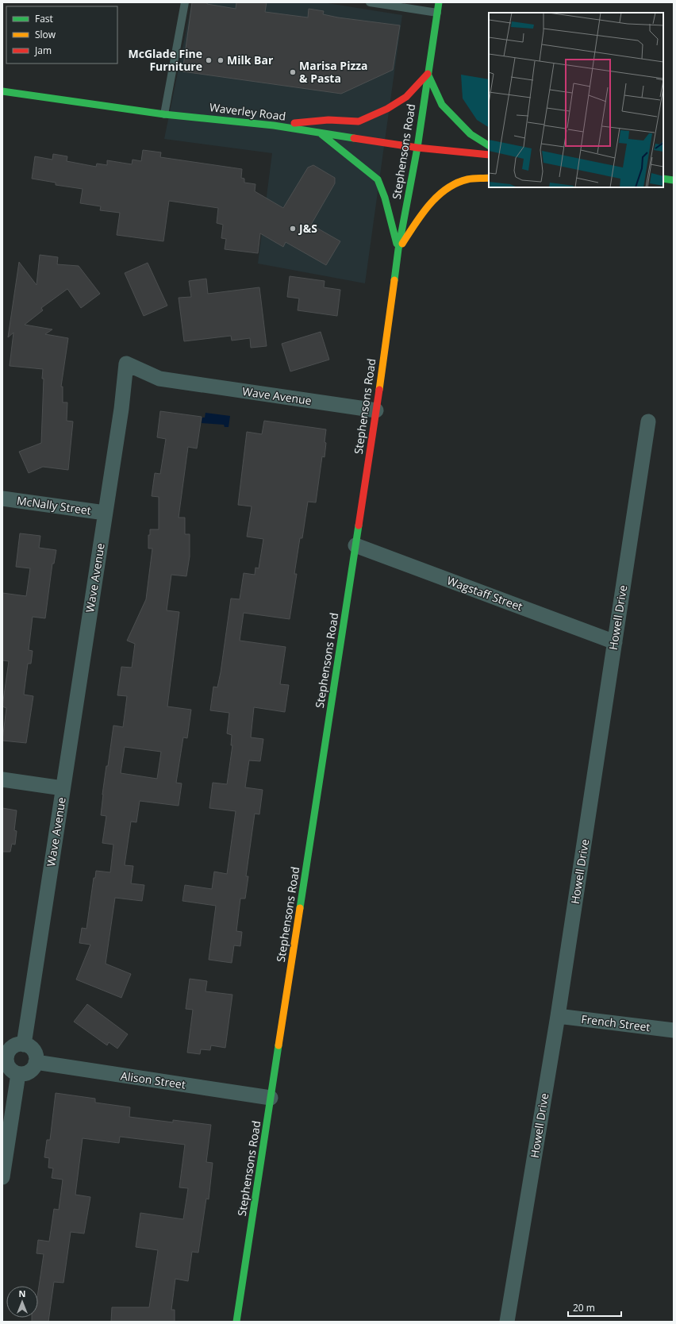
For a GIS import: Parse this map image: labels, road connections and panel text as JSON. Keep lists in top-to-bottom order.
{
  "streets": {
    "main road": ["Waverley Road", "Stephensons Road"],
    "street": [
      "Wave Avenue",
      "McNally Street",
      "Wagstaff Street",
      "Howell Drive",
      "French Street",
      "Alison Street"
    ]
  },
  "crossings": [
    ["Waverley Road", "Stephensons Road"],
    ["Stephensons Road", "Wave Avenue"],
    ["Stephensons Road", "Wagstaff Street"],
    ["Stephensons Road", "Alison Street"],
    ["Wave Avenue", "McNally Street"],
    ["Wave Avenue", "Alison Street"],
    ["Wagstaff Street", "Howell Drive"],
    ["Howell Drive", "French Street"]
  ],
  "places": [
    "McGlade Fine Furniture",
    "Milk Bar",
    "Marisa Pizza & Pasta",
    "J&S"
  ],
  "legend": ["Fast", "Slow", "Jam"],
  "scale_bar": "20 m",
  "north": "top"
}
